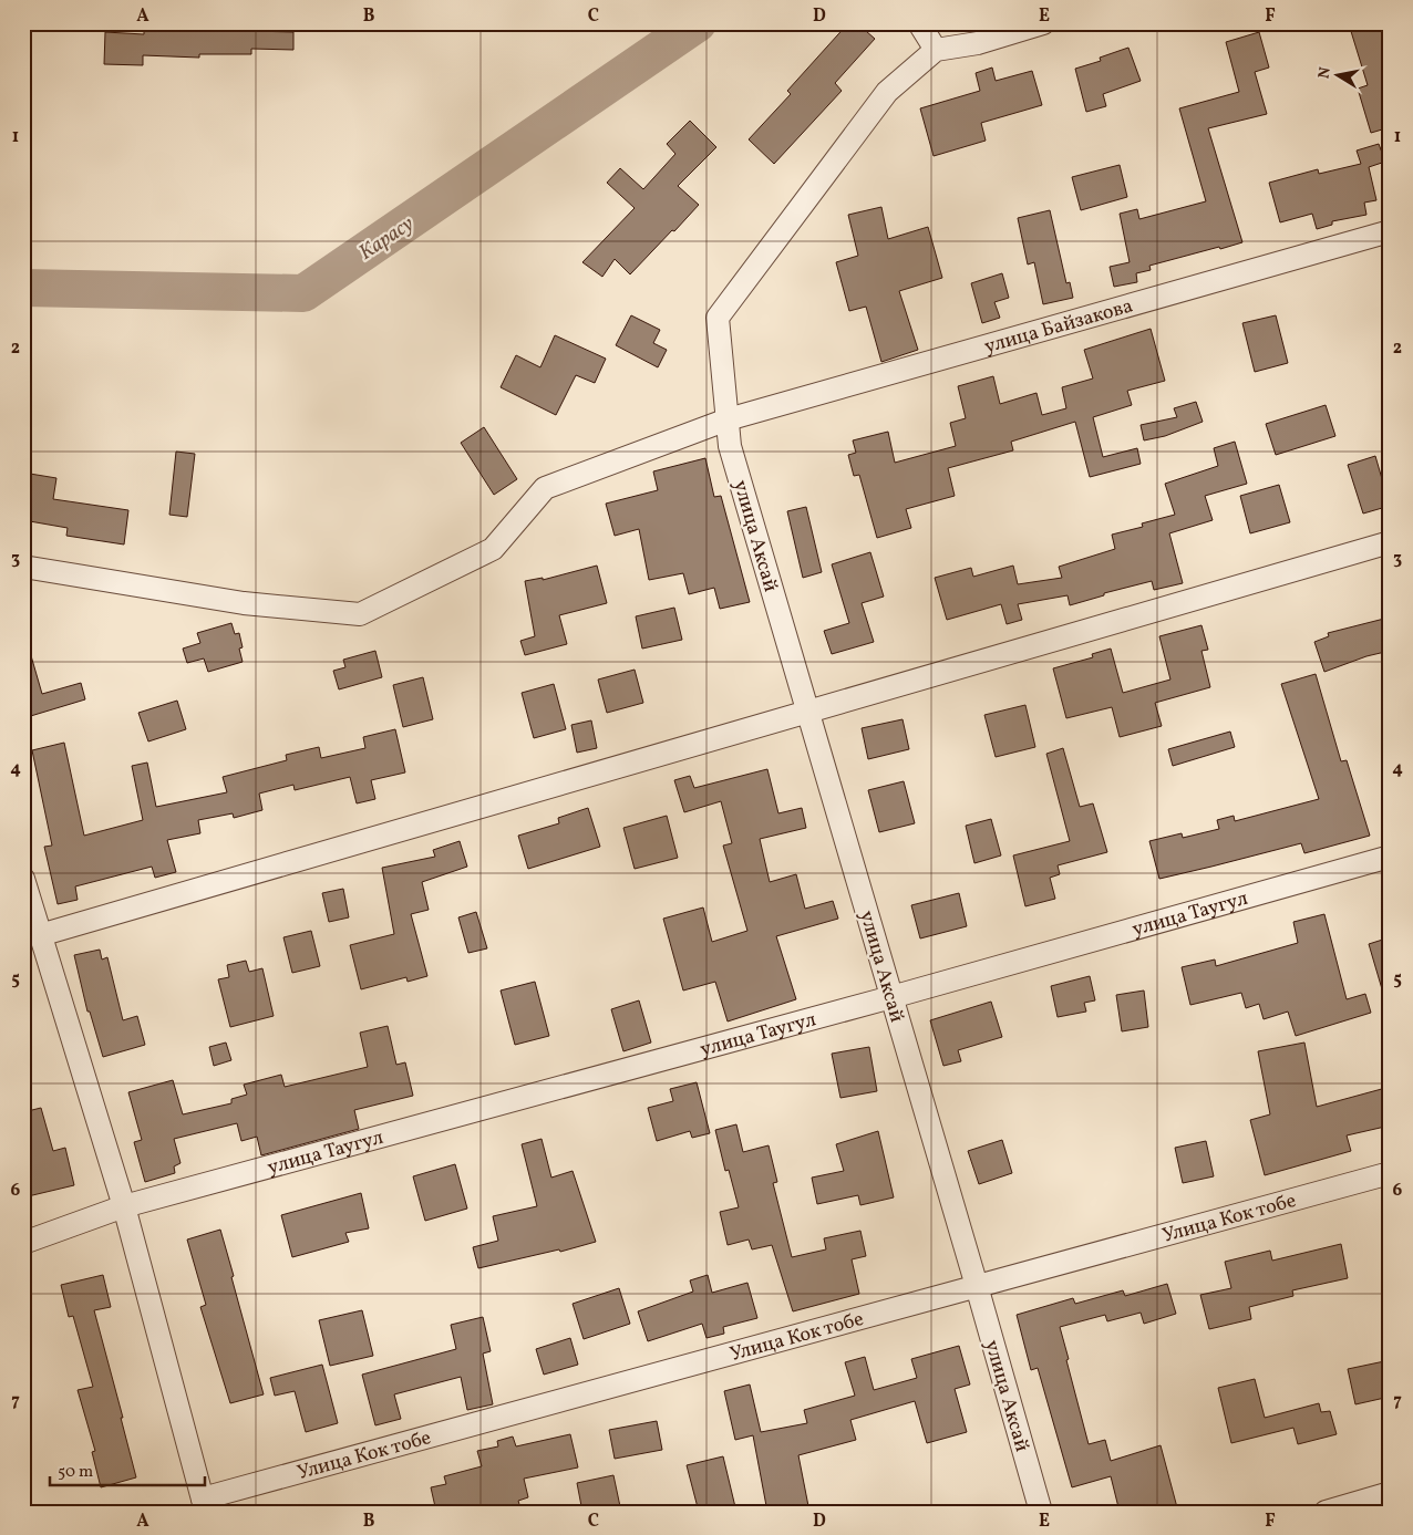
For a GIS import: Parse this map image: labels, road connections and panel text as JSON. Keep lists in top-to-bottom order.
{
  "streets": {
    "street": [
      "улица Байзакова",
      "улица Аксай",
      "улица Таугул",
      "Улица Кок тобе"
    ]
  },
  "crossings": [
    ["улица Байзакова", "улица Аксай"],
    ["улица Аксай", "улица Таугул"],
    ["улица Аксай", "Улица Кок тобе"]
  ],
  "water": ["Карасу"],
  "scale_bar": "50 m",
  "north": "left",
  "grid": {
    "columns": [
      "A",
      "B",
      "C",
      "D",
      "E",
      "F"
    ],
    "rows": [
      "1",
      "2",
      "3",
      "4",
      "5",
      "6",
      "7"
    ]
  }
}
